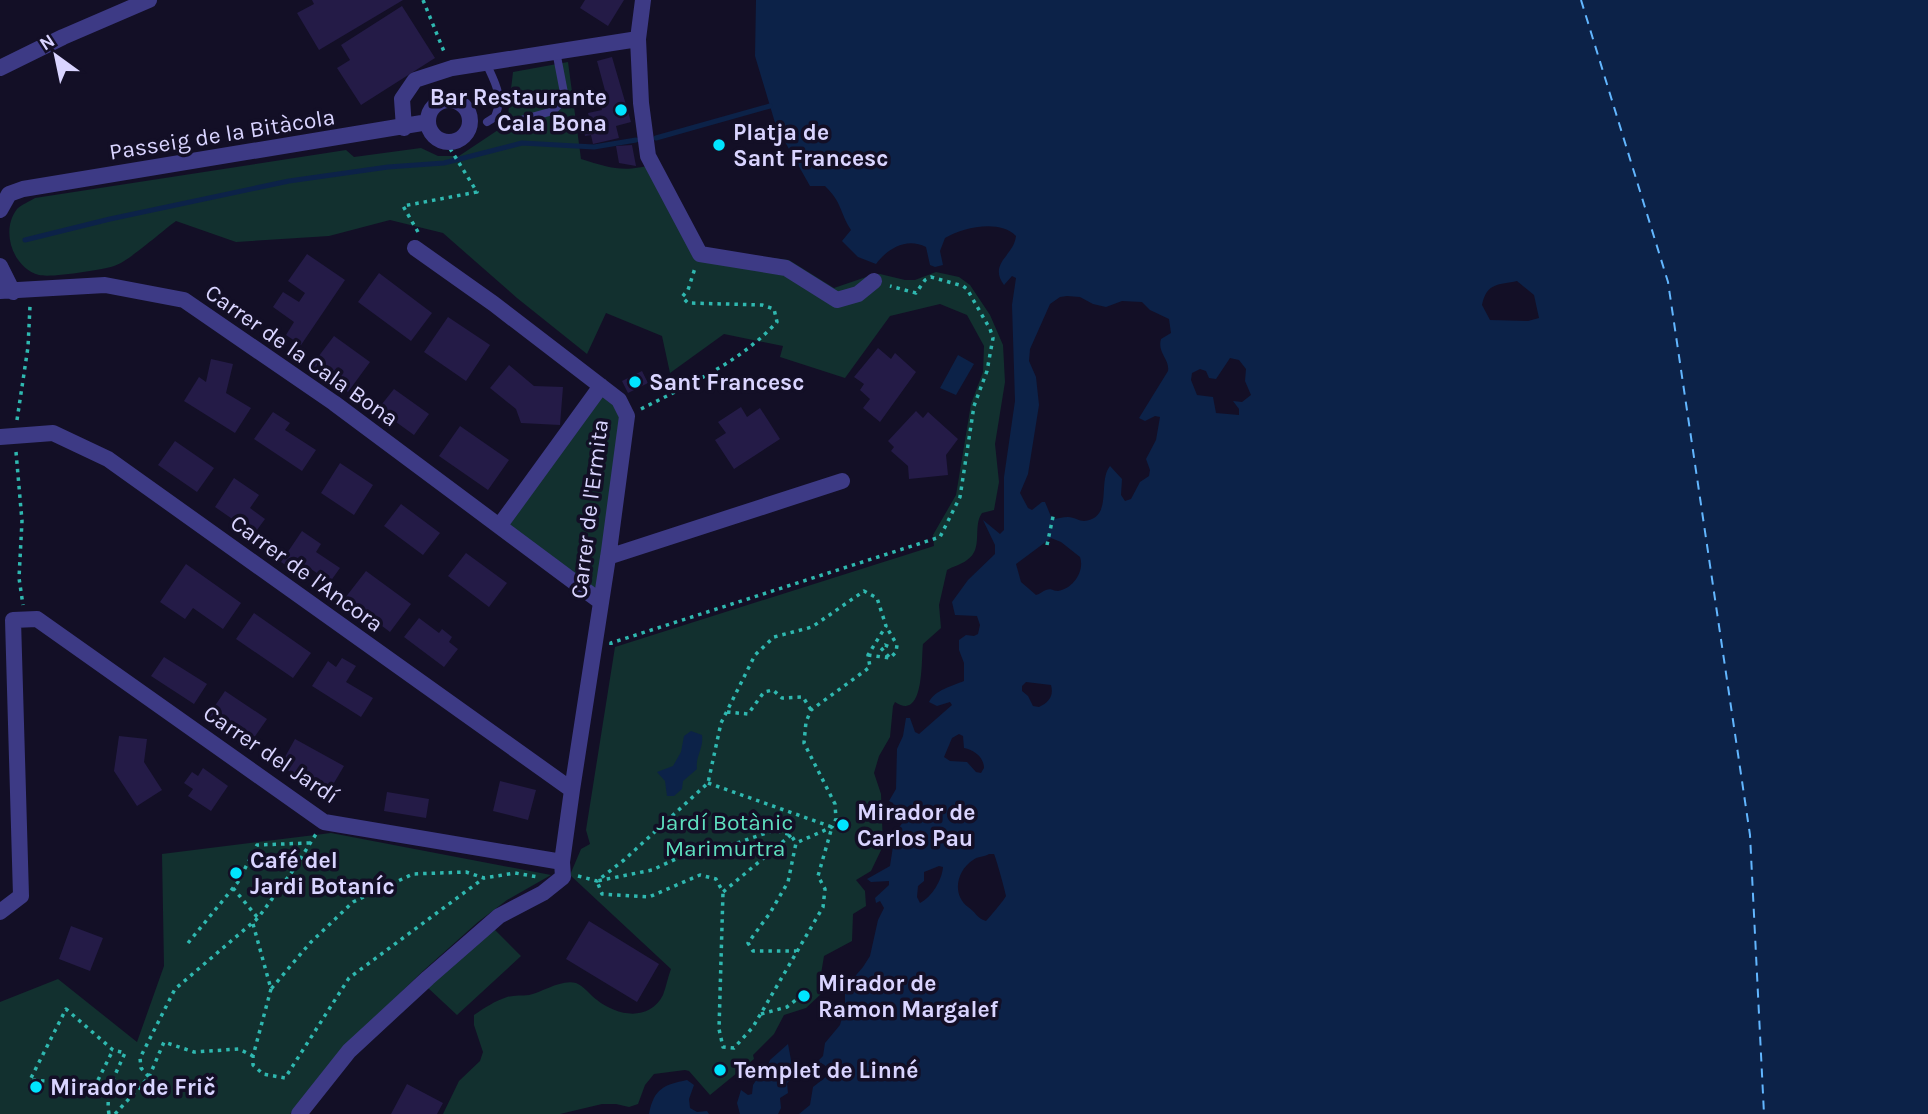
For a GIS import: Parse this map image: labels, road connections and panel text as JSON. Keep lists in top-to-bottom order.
{
  "streets": {
    "street": [
      "Passeig de la Bitàcola",
      "Carrer de la Cala Bona",
      "Carrer de l'Ermita",
      "Carrer de l'Ancora",
      "Carrer del Jardí"
    ]
  },
  "crossings": [
    ["Carrer de la Cala Bona", "Carrer de l'Ermita"],
    ["Carrer de l'Ermita", "Carrer de l'Ancora"],
    ["Carrer de l'Ermita", "Carrer del Jardí"]
  ],
  "parks": ["Jardí Botànic Marimurtra"],
  "places": [
    "Bar Restaurante Cala Bona",
    "Platja de Sant Francesc",
    "Sant Francesc",
    "Mirador de Carlos Pau",
    "Café del Jardi Botaníc",
    "Mirador de Ramon Margalef",
    "Templet de Linné",
    "Mirador de Frič"
  ],
  "north": "top left"
}
